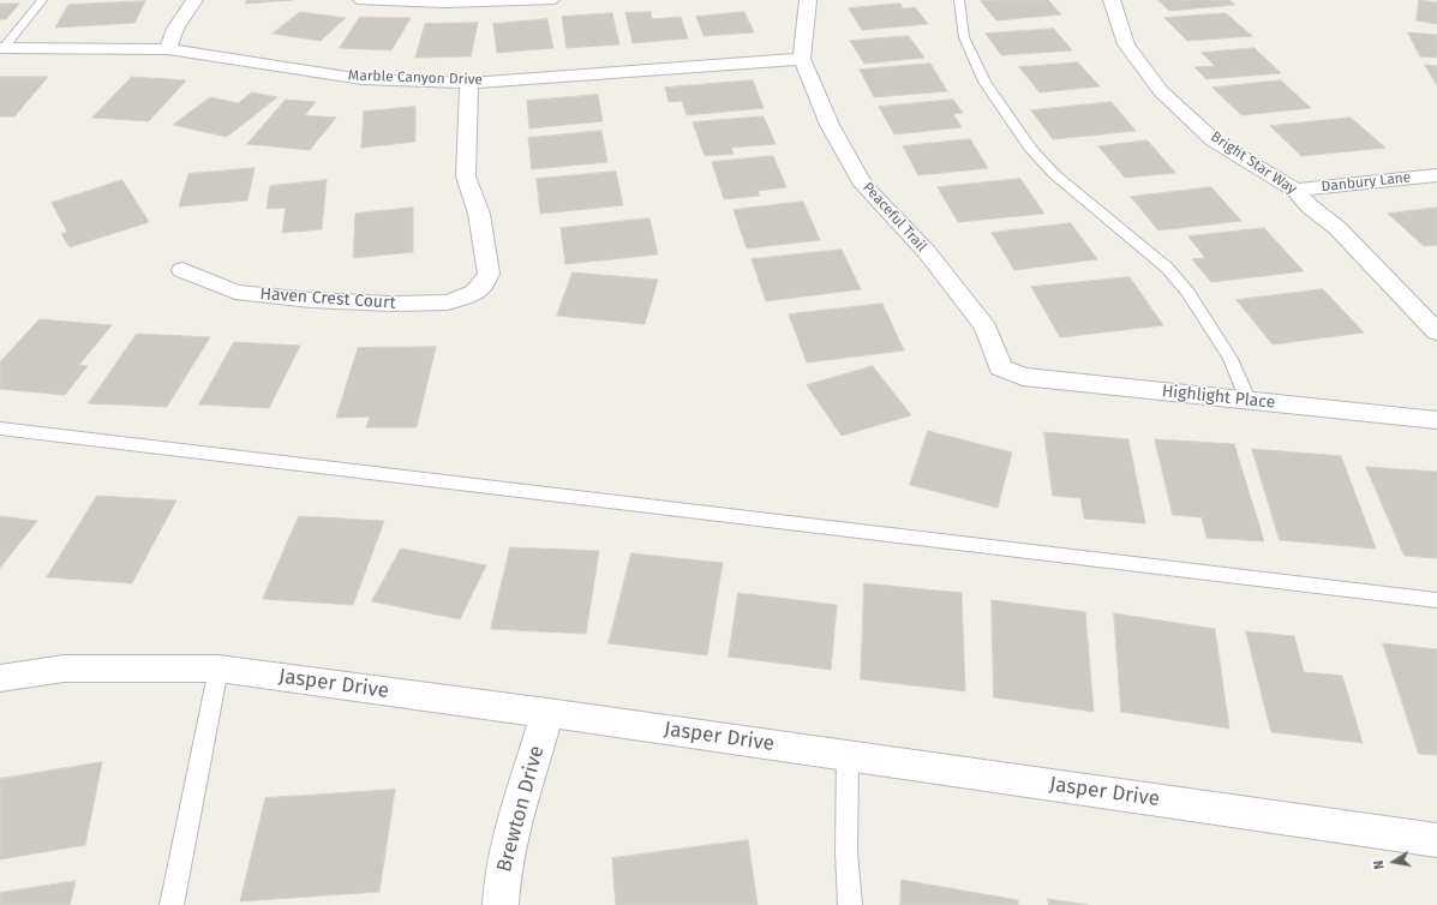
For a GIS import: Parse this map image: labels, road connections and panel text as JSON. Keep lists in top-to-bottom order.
{
  "streets": {
    "street": [
      "Marble Canyon Drive",
      "Bright Star Way",
      "Danbury Lane",
      "Peaceful Trail",
      "Haven Crest Court",
      "Highlight Place",
      "Jasper Drive",
      "Brewton Drive"
    ]
  },
  "crossings": [
    ["Marble Canyon Drive", "Peaceful Trail"],
    ["Marble Canyon Drive", "Haven Crest Court"],
    ["Bright Star Way", "Danbury Lane"],
    ["Peaceful Trail", "Highlight Place"],
    ["Jasper Drive", "Brewton Drive"]
  ],
  "north": "left"
}
